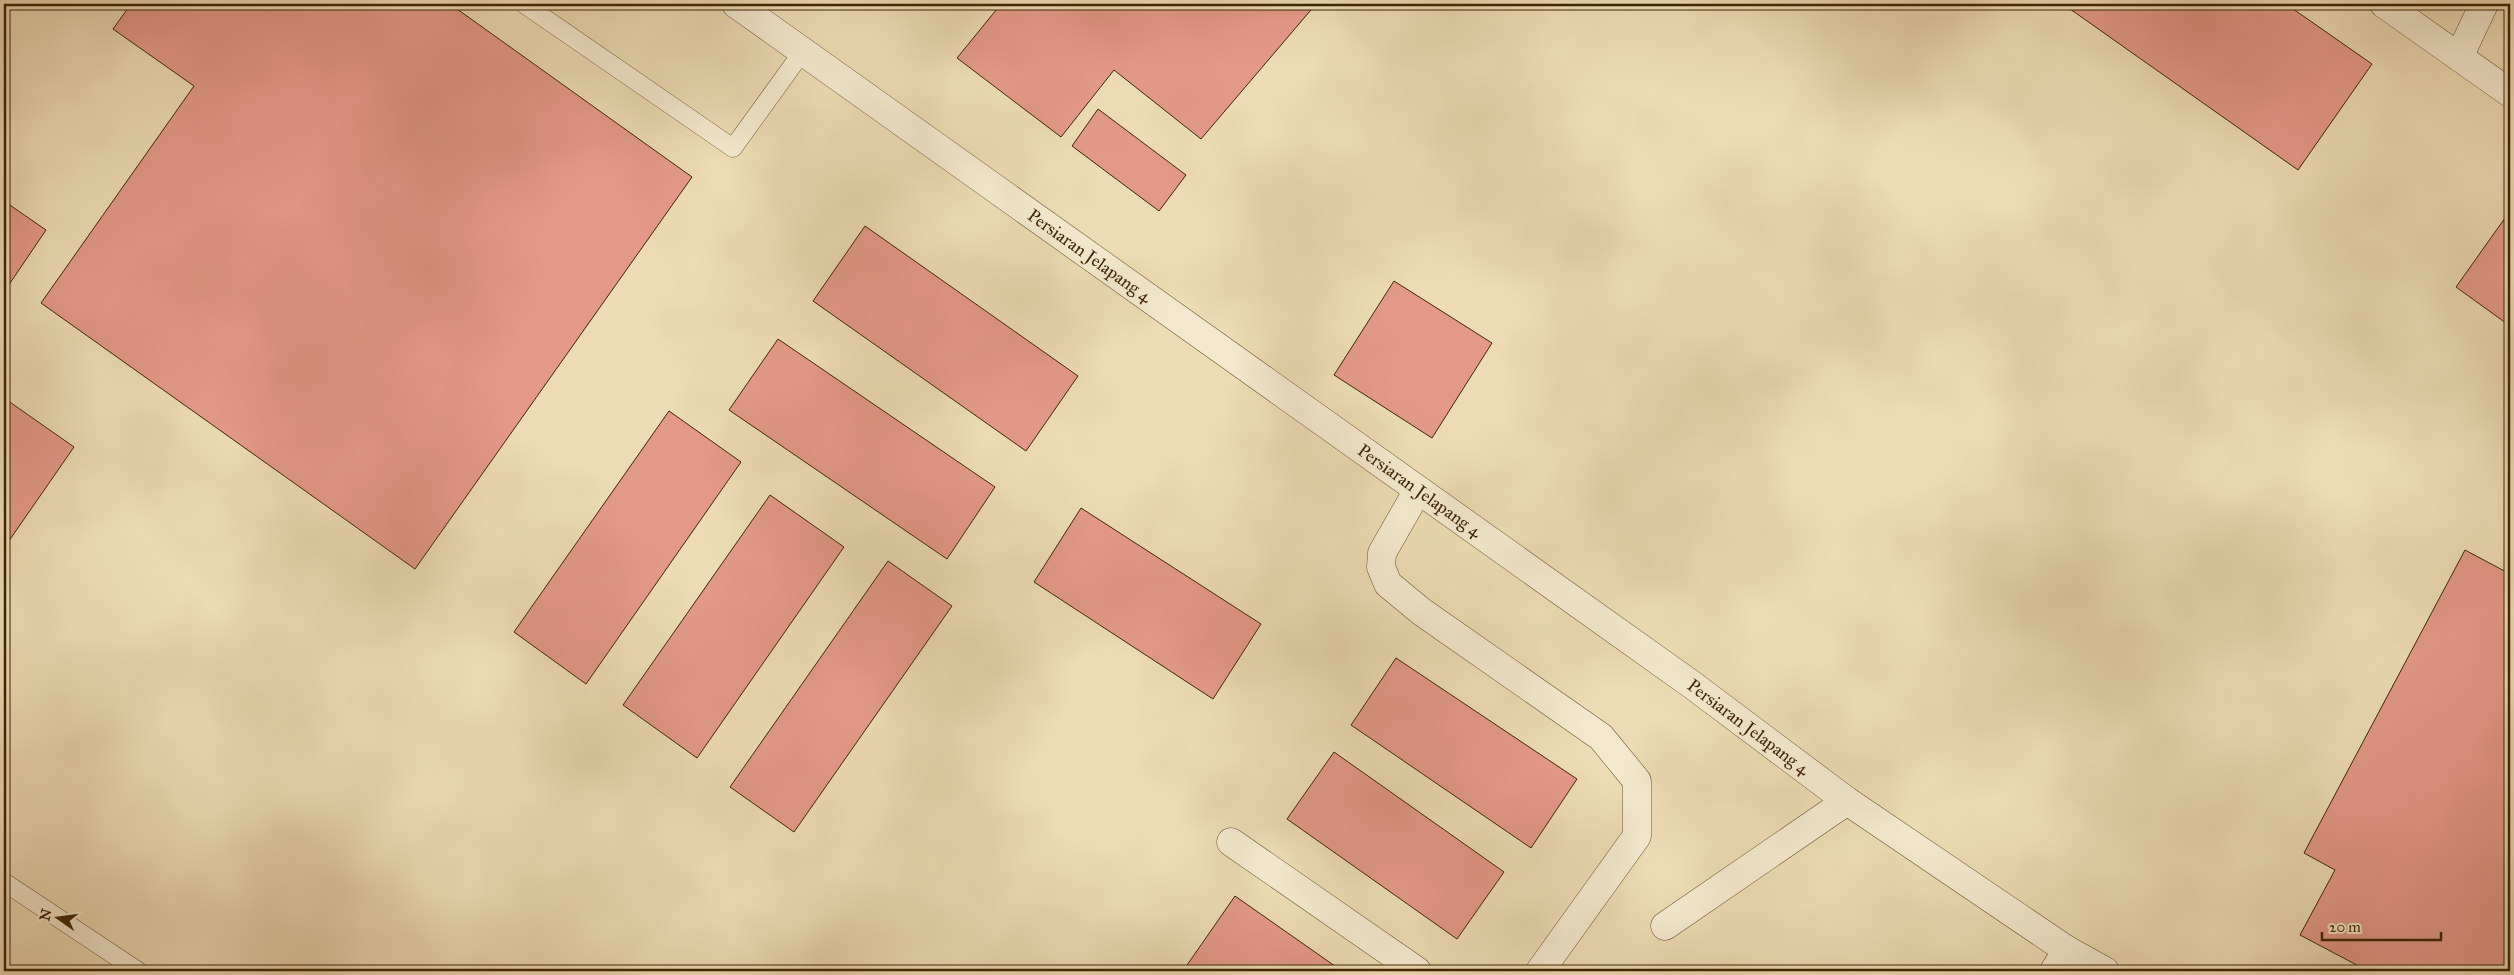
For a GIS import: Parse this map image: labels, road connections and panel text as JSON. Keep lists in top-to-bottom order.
{
  "streets": {
    "street": ["Persiaran Jelapang 4"]
  },
  "scale_bar": "20 m",
  "north": "left"
}
